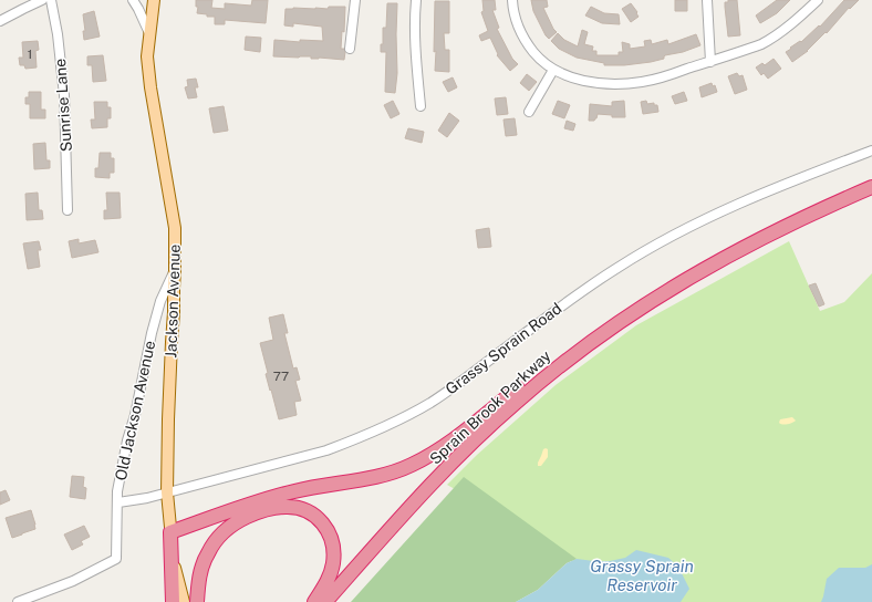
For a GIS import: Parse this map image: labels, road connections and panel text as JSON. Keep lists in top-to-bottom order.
{
  "streets": {
    "highway": ["Sprain Brook Parkway"],
    "main road": ["Jackson Avenue"],
    "street": ["Sunrise Lane", "Grassy Sprain Road", "Old Jackson Avenue"]
  },
  "crossings": [
    ["Jackson Avenue", "Grassy Sprain Road"],
    ["Jackson Avenue", "Old Jackson Avenue"],
    ["Grassy Sprain Road", "Old Jackson Avenue"]
  ],
  "water": ["Grassy Sprain Reservoir"],
  "house_numbers": ["1", "77"]
}
